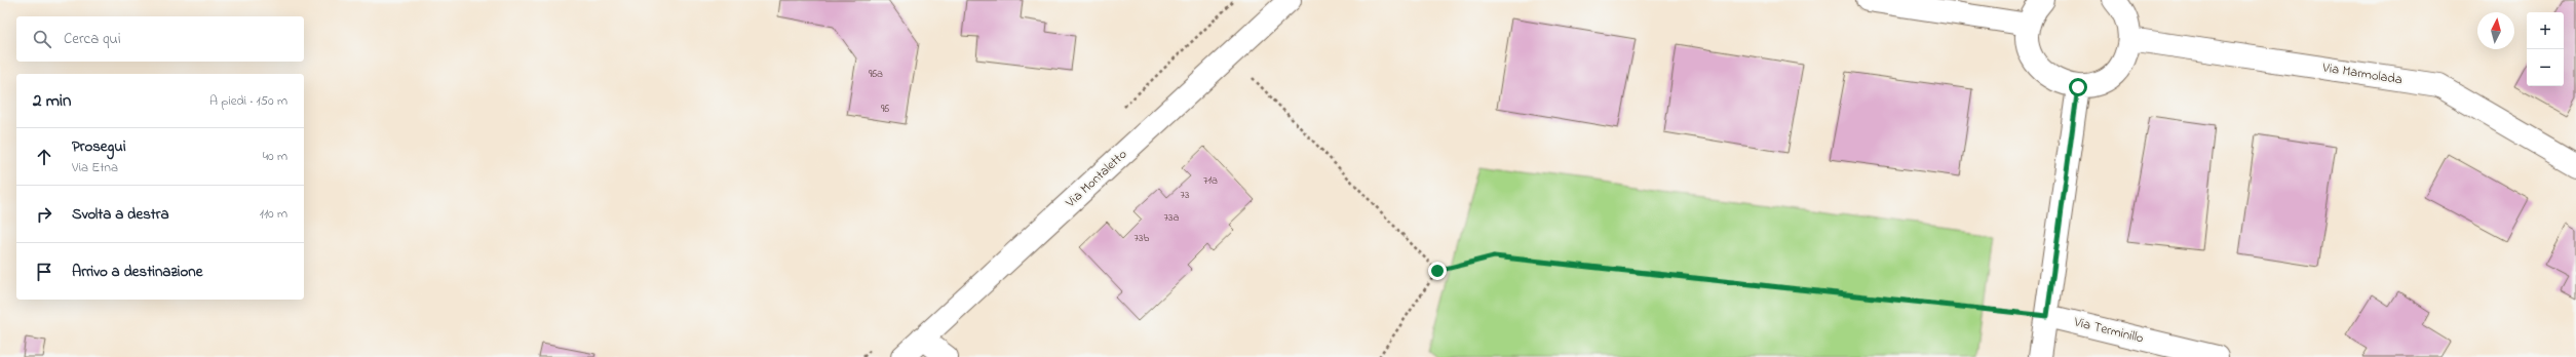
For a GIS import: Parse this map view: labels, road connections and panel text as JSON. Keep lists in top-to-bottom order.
{
  "streets": {
    "street": ["Via Marmolada", "Via Montaletto", "Via Terminillo"]
  },
  "house_numbers": [
    "96a",
    "96",
    "71a",
    "73",
    "73a",
    "73b"
  ],
  "north": "top",
  "page": {
    "map_buttons": ["+", "−"],
    "search": "Cerca qui",
    "heading": ["2 min", "A piedi · 150 m"],
    "list": [
      ["Prosegui", "Via Etna", "40 m"],
      ["Svolta a destra", "110 m"],
      "Arrivo a destinazione"
    ]
  }
}
